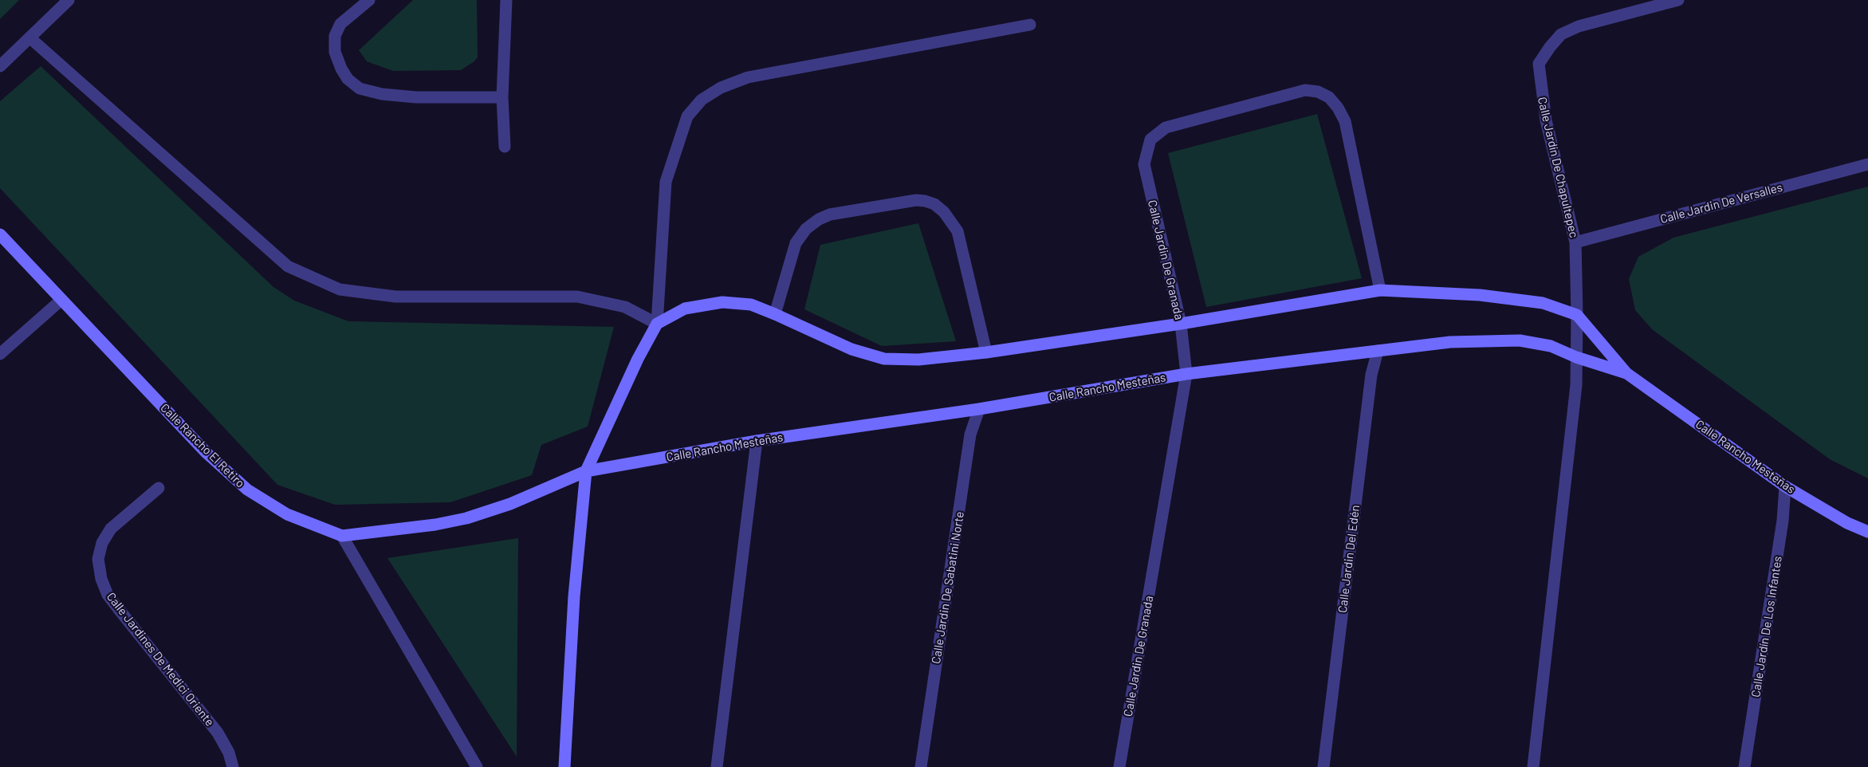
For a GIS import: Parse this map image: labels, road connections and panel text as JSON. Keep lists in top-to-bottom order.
{
  "streets": {
    "street": [
      "Calle Jardín De Chapultepec",
      "Calle Jardin De Versalles",
      "Calle Jardin De Granada",
      "Calle Rancho Mesteñas",
      "Calle Rancho El Retiro",
      "Calle Jardin Del Edén",
      "Calle Jardin De Sabatini Norte",
      "Calle Jardín De Los Infantes",
      "Calle Jardines De Medici Oriente"
    ]
  },
  "crossings": [
    ["Calle Jardín De Chapultepec", "Calle Jardin De Versalles"],
    ["Calle Jardín De Chapultepec", "Calle Rancho Mesteñas"],
    ["Calle Jardin De Granada", "Calle Rancho Mesteñas"],
    ["Calle Rancho Mesteñas", "Calle Rancho El Retiro"],
    ["Calle Rancho Mesteñas", "Calle Jardin Del Edén"],
    ["Calle Rancho Mesteñas", "Calle Jardin De Sabatini Norte"],
    ["Calle Rancho Mesteñas", "Calle Jardín De Los Infantes"]
  ]
}
